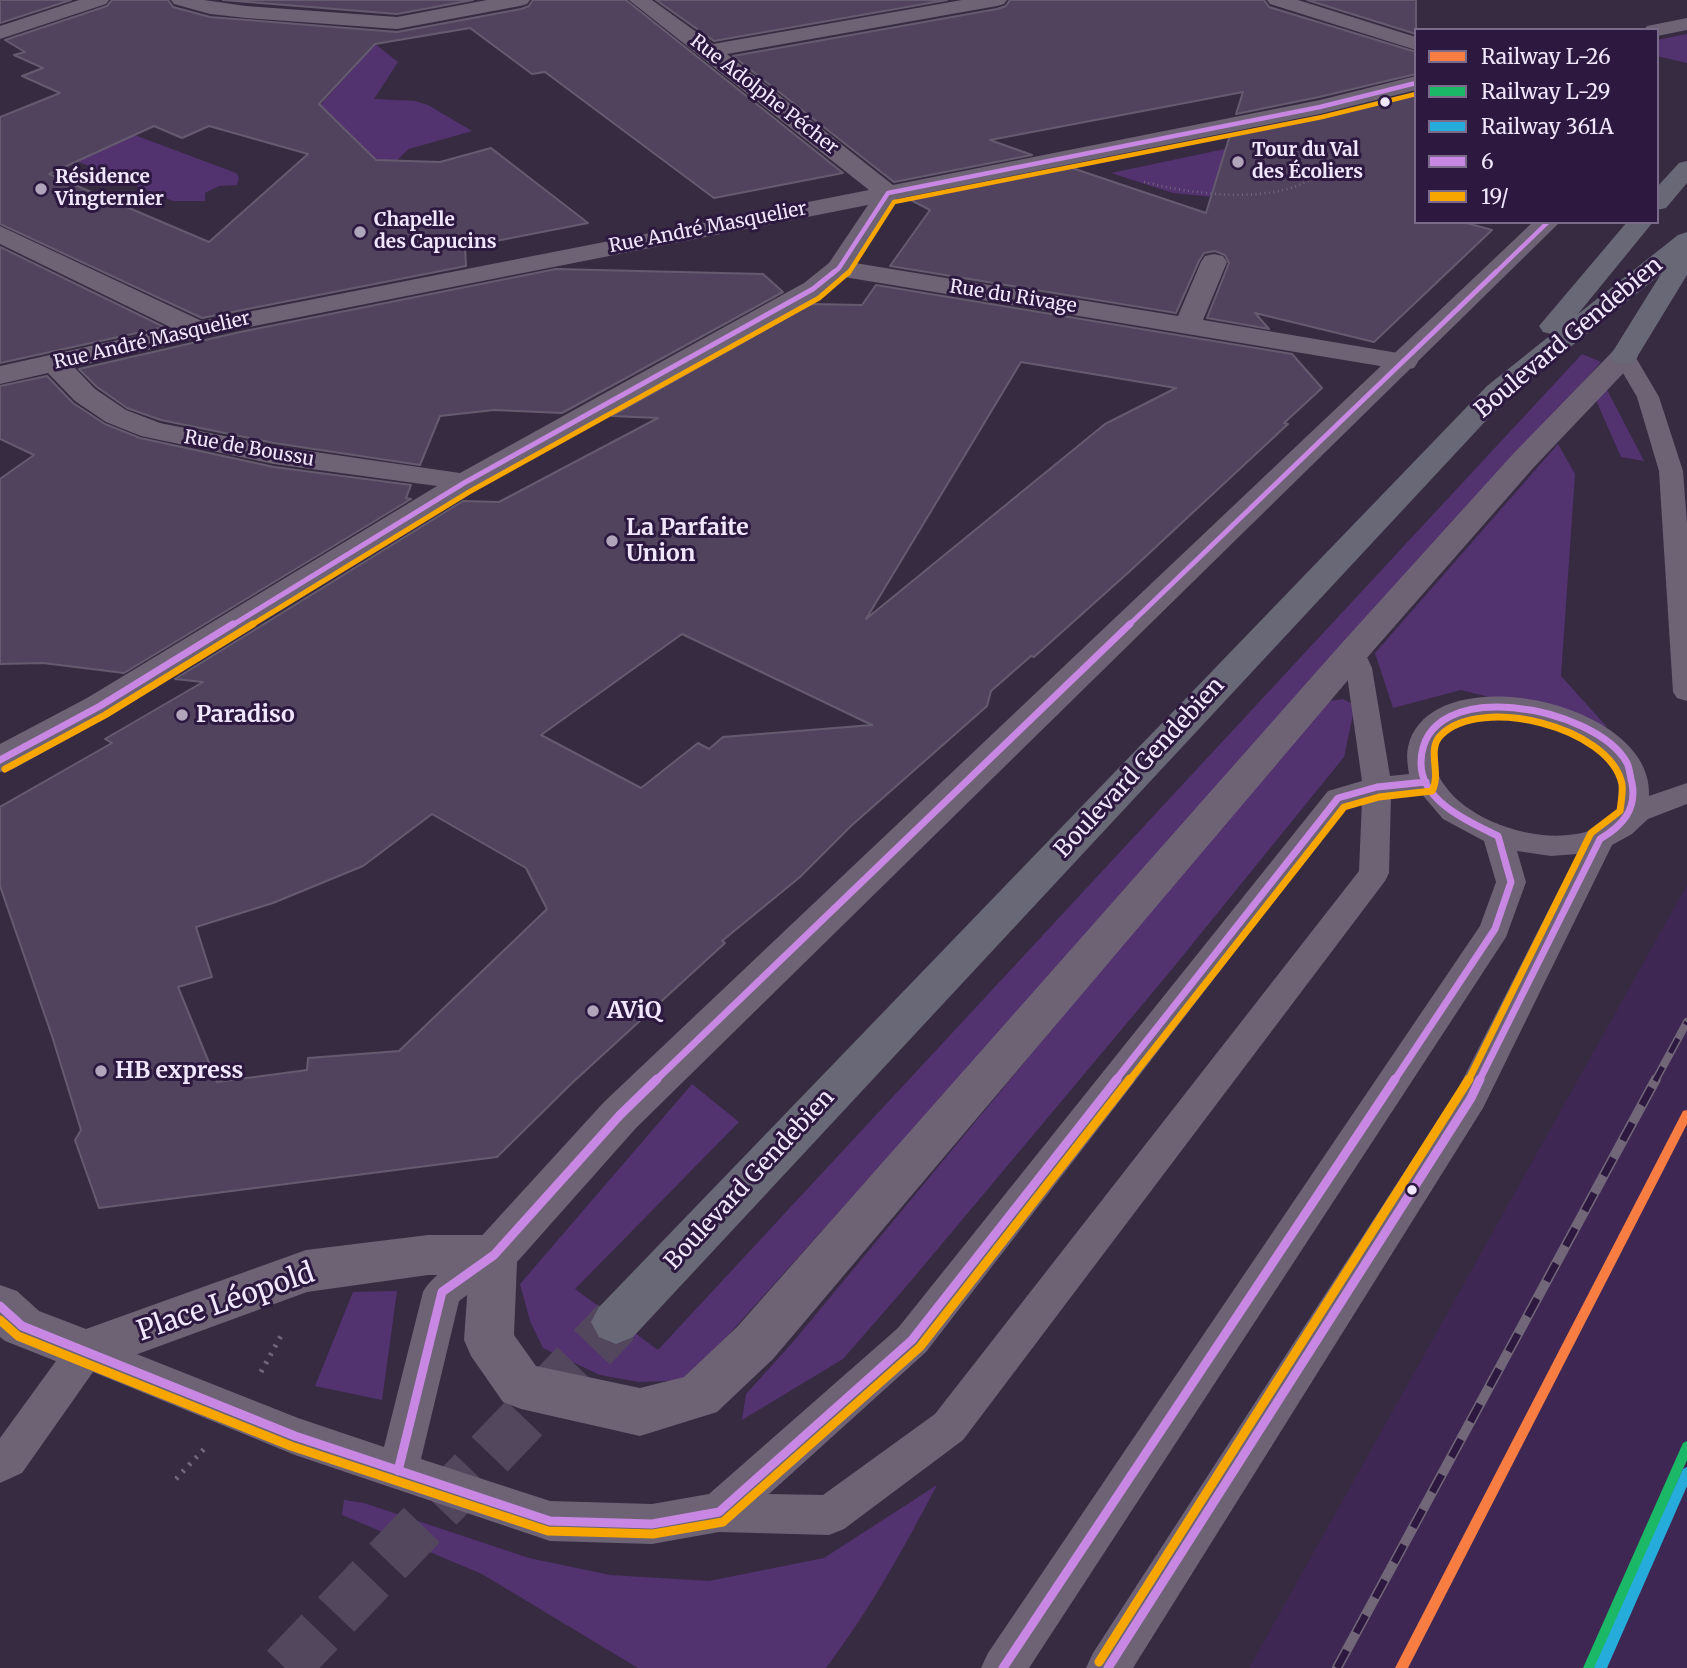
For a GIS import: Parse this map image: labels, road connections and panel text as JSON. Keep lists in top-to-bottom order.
{
  "streets": {
    "highway": ["Boulevard Gendebien"],
    "street": [
      "Rue Adolphe Pécher",
      "Rue André Masquelier",
      "Rue du Rivage",
      "Rue de Boussu",
      "Place Léopold"
    ]
  },
  "crossings": [
    ["Rue Adolphe Pécher", "Rue André Masquelier"],
    ["Rue André Masquelier", "Rue de Boussu"]
  ],
  "places": [
    "Tour du Val des Écoliers",
    "Résidence Vingternier",
    "Chapelle des Capucins",
    "La Parfaite Union",
    "Paradiso",
    "AViQ",
    "HB express"
  ],
  "lines": [
    "transit line 6",
    "transit line 19/",
    "rail line L-26",
    "rail line L-29",
    "rail line 361A"
  ],
  "legend": [
    "Railway L-26",
    "Railway L-29",
    "Railway 361A",
    "6",
    "19/"
  ]
}
